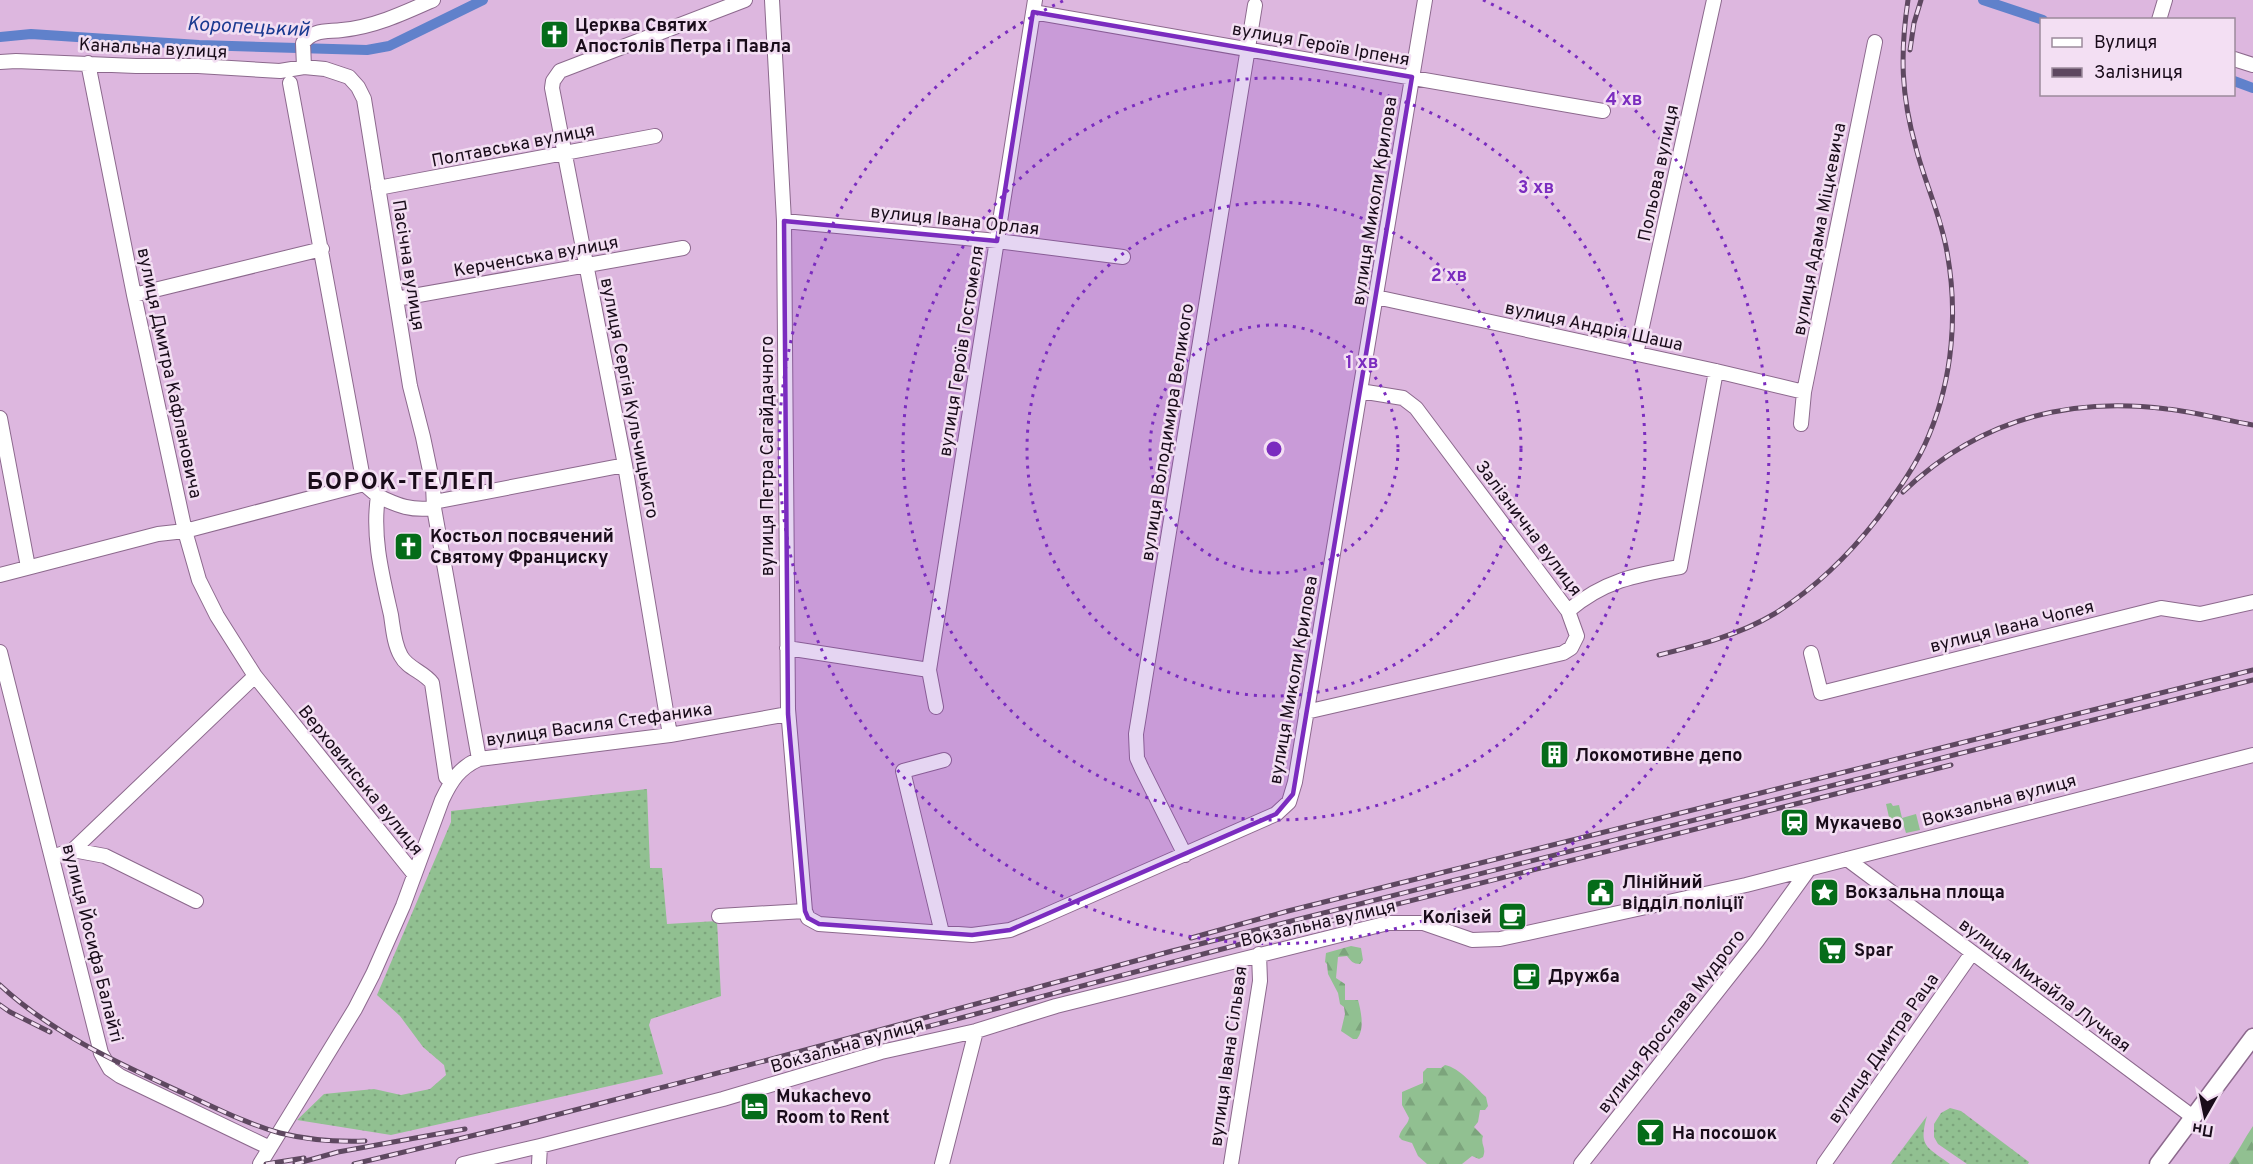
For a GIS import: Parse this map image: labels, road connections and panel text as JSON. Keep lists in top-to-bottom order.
{
  "streets": {
    "street": [
      "вулиця Героїв Ірпеня",
      "Канальна вулиця",
      "Полтавська вулиця",
      "Польова вулиця",
      "вулиця Миколи Крилова",
      "вулиця Івана Орлая",
      "вулиця Адама Міцкевича",
      "Керченська вулиця",
      "Пасічна вулиця",
      "вулиця Андрія Шаша",
      "вулиця Героїв Гостомеля",
      "вулиця Дмитра Кафлановича",
      "вулиця Сергія Кульчицького",
      "вулиця Володимира Великого",
      "вулиця Петра Сагайдачного",
      "Залізнична вулиця",
      "вулиця Івана Чопея",
      "вулиця Василя Стефаника",
      "Верховинська вулиця",
      "Вокзальна вулиця",
      "вулиця Йосифа Балайті",
      "вулиця Михайла Лучкая",
      "вулиця Ярослава Мудрого",
      "вулиця Дмитра Раца",
      "вулиця Івана Сільвая"
    ]
  },
  "crossings": [
    ["вулиця Героїв Ірпеня", "вулиця Миколи Крилова"],
    ["вулиця Героїв Ірпеня", "вулиця Героїв Гостомеля"],
    ["вулиця Героїв Ірпеня", "вулиця Володимира Великого"],
    ["Канальна вулиця", "Пасічна вулиця"],
    ["Канальна вулиця", "вулиця Дмитра Кафлановича"],
    ["Полтавська вулиця", "Пасічна вулиця"],
    ["Полтавська вулиця", "вулиця Сергія Кульчицького"],
    ["Польова вулиця", "вулиця Андрія Шаша"],
    ["вулиця Миколи Крилова", "вулиця Андрія Шаша"],
    ["вулиця Миколи Крилова", "вулиця Володимира Великого"],
    ["вулиця Миколи Крилова", "вулиця Петра Сагайдачного"],
    ["вулиця Миколи Крилова", "Залізнична вулиця"],
    ["вулиця Івана Орлая", "вулиця Героїв Гостомеля"],
    ["вулиця Івана Орлая", "вулиця Петра Сагайдачного"],
    ["вулиця Адама Міцкевича", "вулиця Андрія Шаша"],
    ["Керченська вулиця", "Пасічна вулиця"],
    ["Керченська вулиця", "вулиця Сергія Кульчицького"],
    ["Пасічна вулиця", "вулиця Василя Стефаника"],
    ["вулиця Дмитра Кафлановича", "Верховинська вулиця"],
    ["вулиця Сергія Кульчицького", "вулиця Василя Стефаника"],
    ["вулиця Петра Сагайдачного", "вулиця Василя Стефаника"],
    ["вулиця Василя Стефаника", "Верховинська вулиця"],
    ["Верховинська вулиця", "вулиця Йосифа Балайті"],
    ["Вокзальна вулиця", "вулиця Михайла Лучкая"],
    ["Вокзальна вулиця", "вулиця Ярослава Мудрого"],
    ["Вокзальна вулиця", "вулиця Івана Сільвая"],
    ["вулиця Михайла Лучкая", "вулиця Дмитра Раца"]
  ],
  "districts": ["БОРОК-ТЕЛЕП"],
  "water": ["Коропецький"],
  "places": {
    "church": ["Церква Святих Апостолів Петра і Павла", "Костьол посвячений Святому Франциску"],
    "building": ["Локомотивне депо"],
    "station": ["Мукачево"],
    "public building": ["Лінійний відділ поліції"],
    "place": ["Вокзальна площа"],
    "cafe": ["Колізей", "Дружба"],
    "supermarket": ["Spar"],
    "hotel": ["Mukachevo Room to Rent"],
    "bar": ["На посошок"]
  },
  "legend": ["Вулиця", "Залізниця"],
  "north": "bottom",
  "rings": [
    "4 хв",
    "3 хв",
    "2 хв",
    "1 хв"
  ]
}
